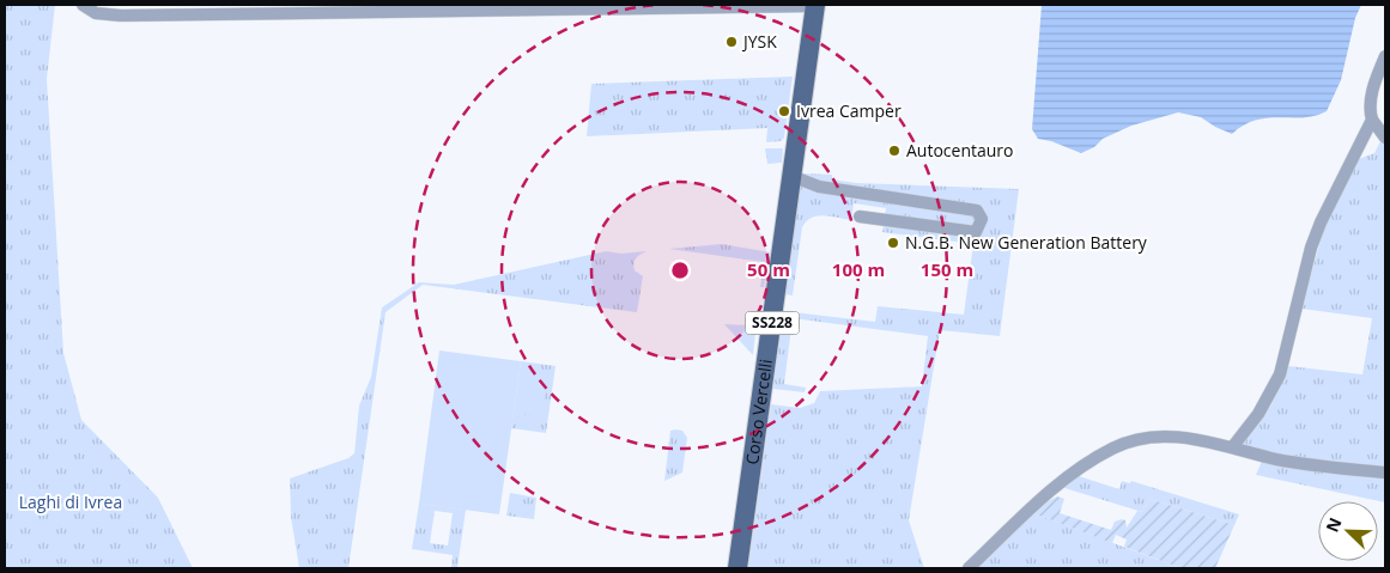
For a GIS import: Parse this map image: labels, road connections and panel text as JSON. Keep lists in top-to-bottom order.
{
  "streets": {
    "main road": ["SS228", "Corso Vercelli"]
  },
  "parks": ["Laghi di Ivrea"],
  "places": [
    "JYSK",
    "Ivrea Camper",
    "Autocentauro",
    "N.G.B. New Generation Battery"
  ],
  "north": "top left",
  "rings": ["50 m", "100 m", "150 m"]
}
